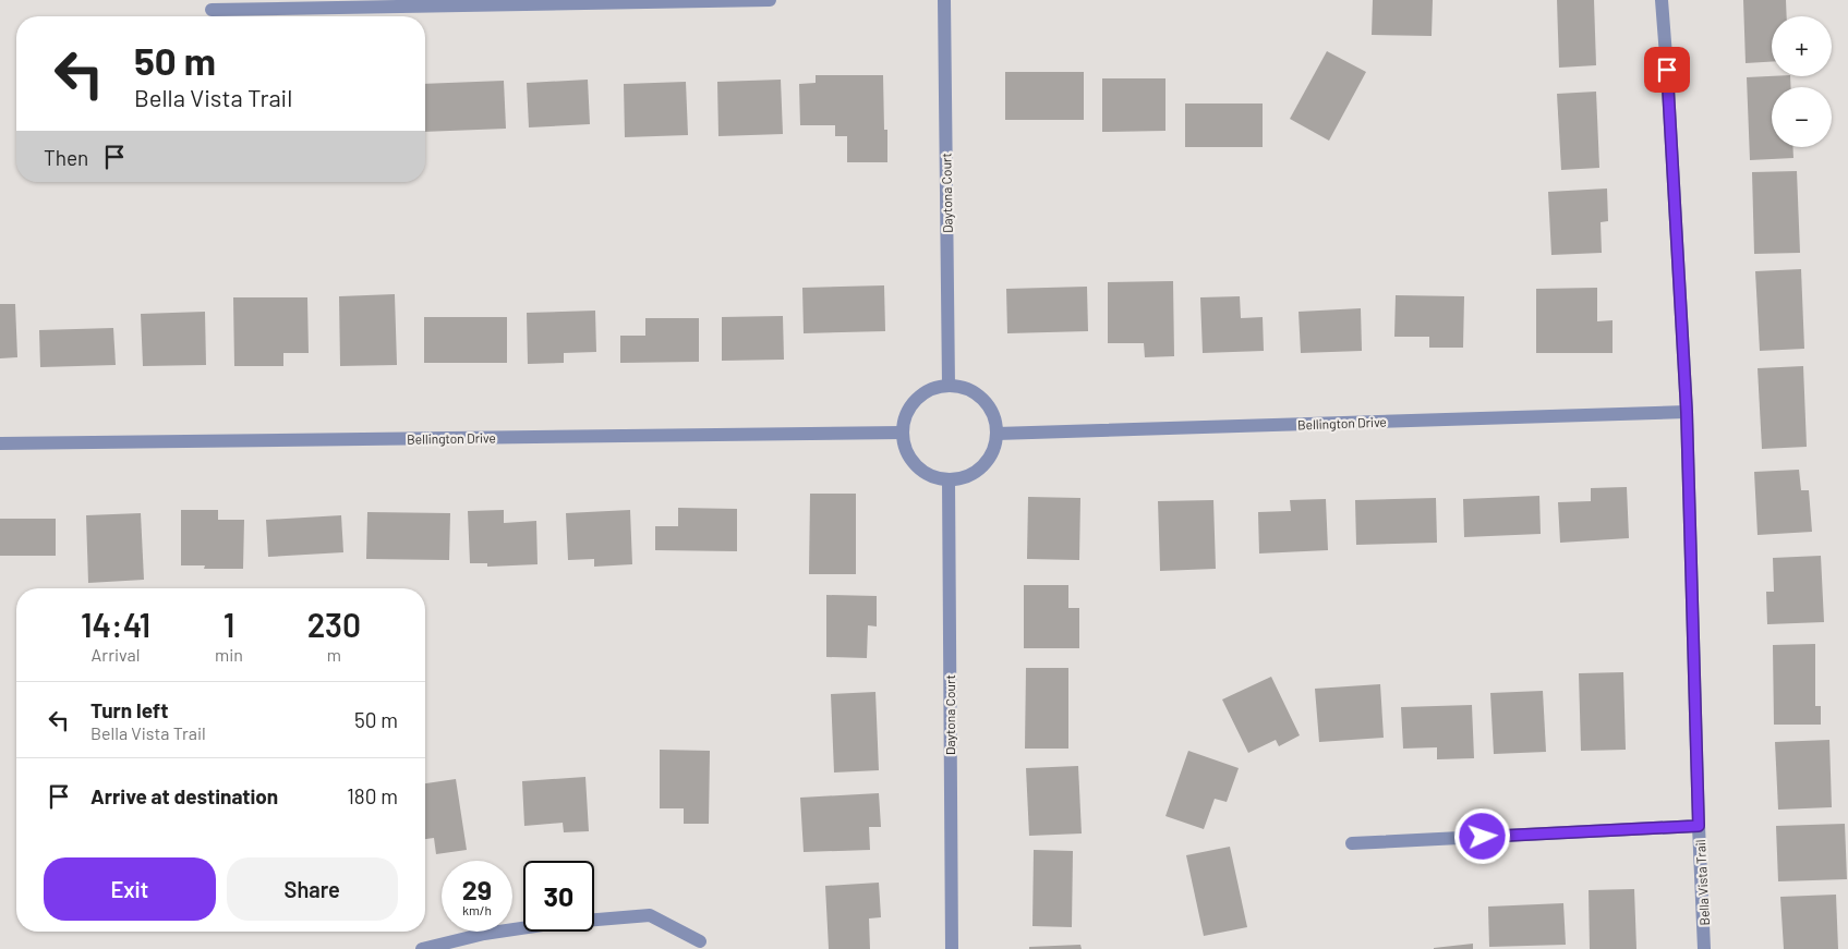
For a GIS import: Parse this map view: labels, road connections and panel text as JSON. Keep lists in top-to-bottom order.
{
  "streets": {
    "street": ["Daytona Court", "Bellington Drive", "Bella Vista Trail"]
  },
  "crossings": [
    ["Daytona Court", "Bellington Drive"],
    ["Bellington Drive", "Bella Vista Trail"]
  ],
  "page": {
    "map_buttons": ["+", "−"],
    "turn": ["50 m", "Bella Vista Trail"],
    "then": "Then",
    "eta": [
      "14:41",
      "Arrival",
      "1",
      "min",
      "230",
      "m"
    ],
    "list": [
      {
        "name": "Turn left",
        "note": "Bella Vista Trail",
        "value": "50 m"
      },
      {
        "name": "Arrive at destination",
        "value": "180 m"
      }
    ],
    "buttons": ["Exit", "Share"],
    "speed": "29 km/h",
    "limit": "30"
  }
}
